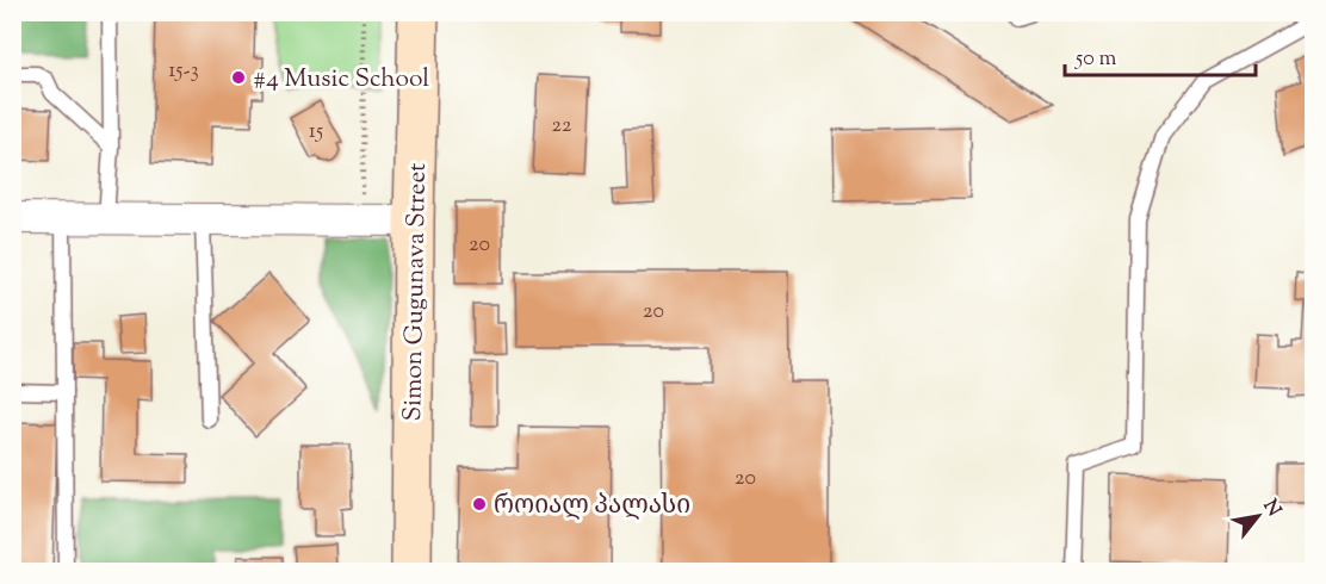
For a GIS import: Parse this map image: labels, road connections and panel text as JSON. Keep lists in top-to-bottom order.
{
  "streets": {
    "main road": ["Simon Gugunava Street"]
  },
  "places": ["#4 Music School", "როიალ პალასი"],
  "house_numbers": [
    "15-3",
    "22",
    "15",
    "20",
    "20",
    "20"
  ],
  "scale_bar": "50 m",
  "north": "top right"
}
